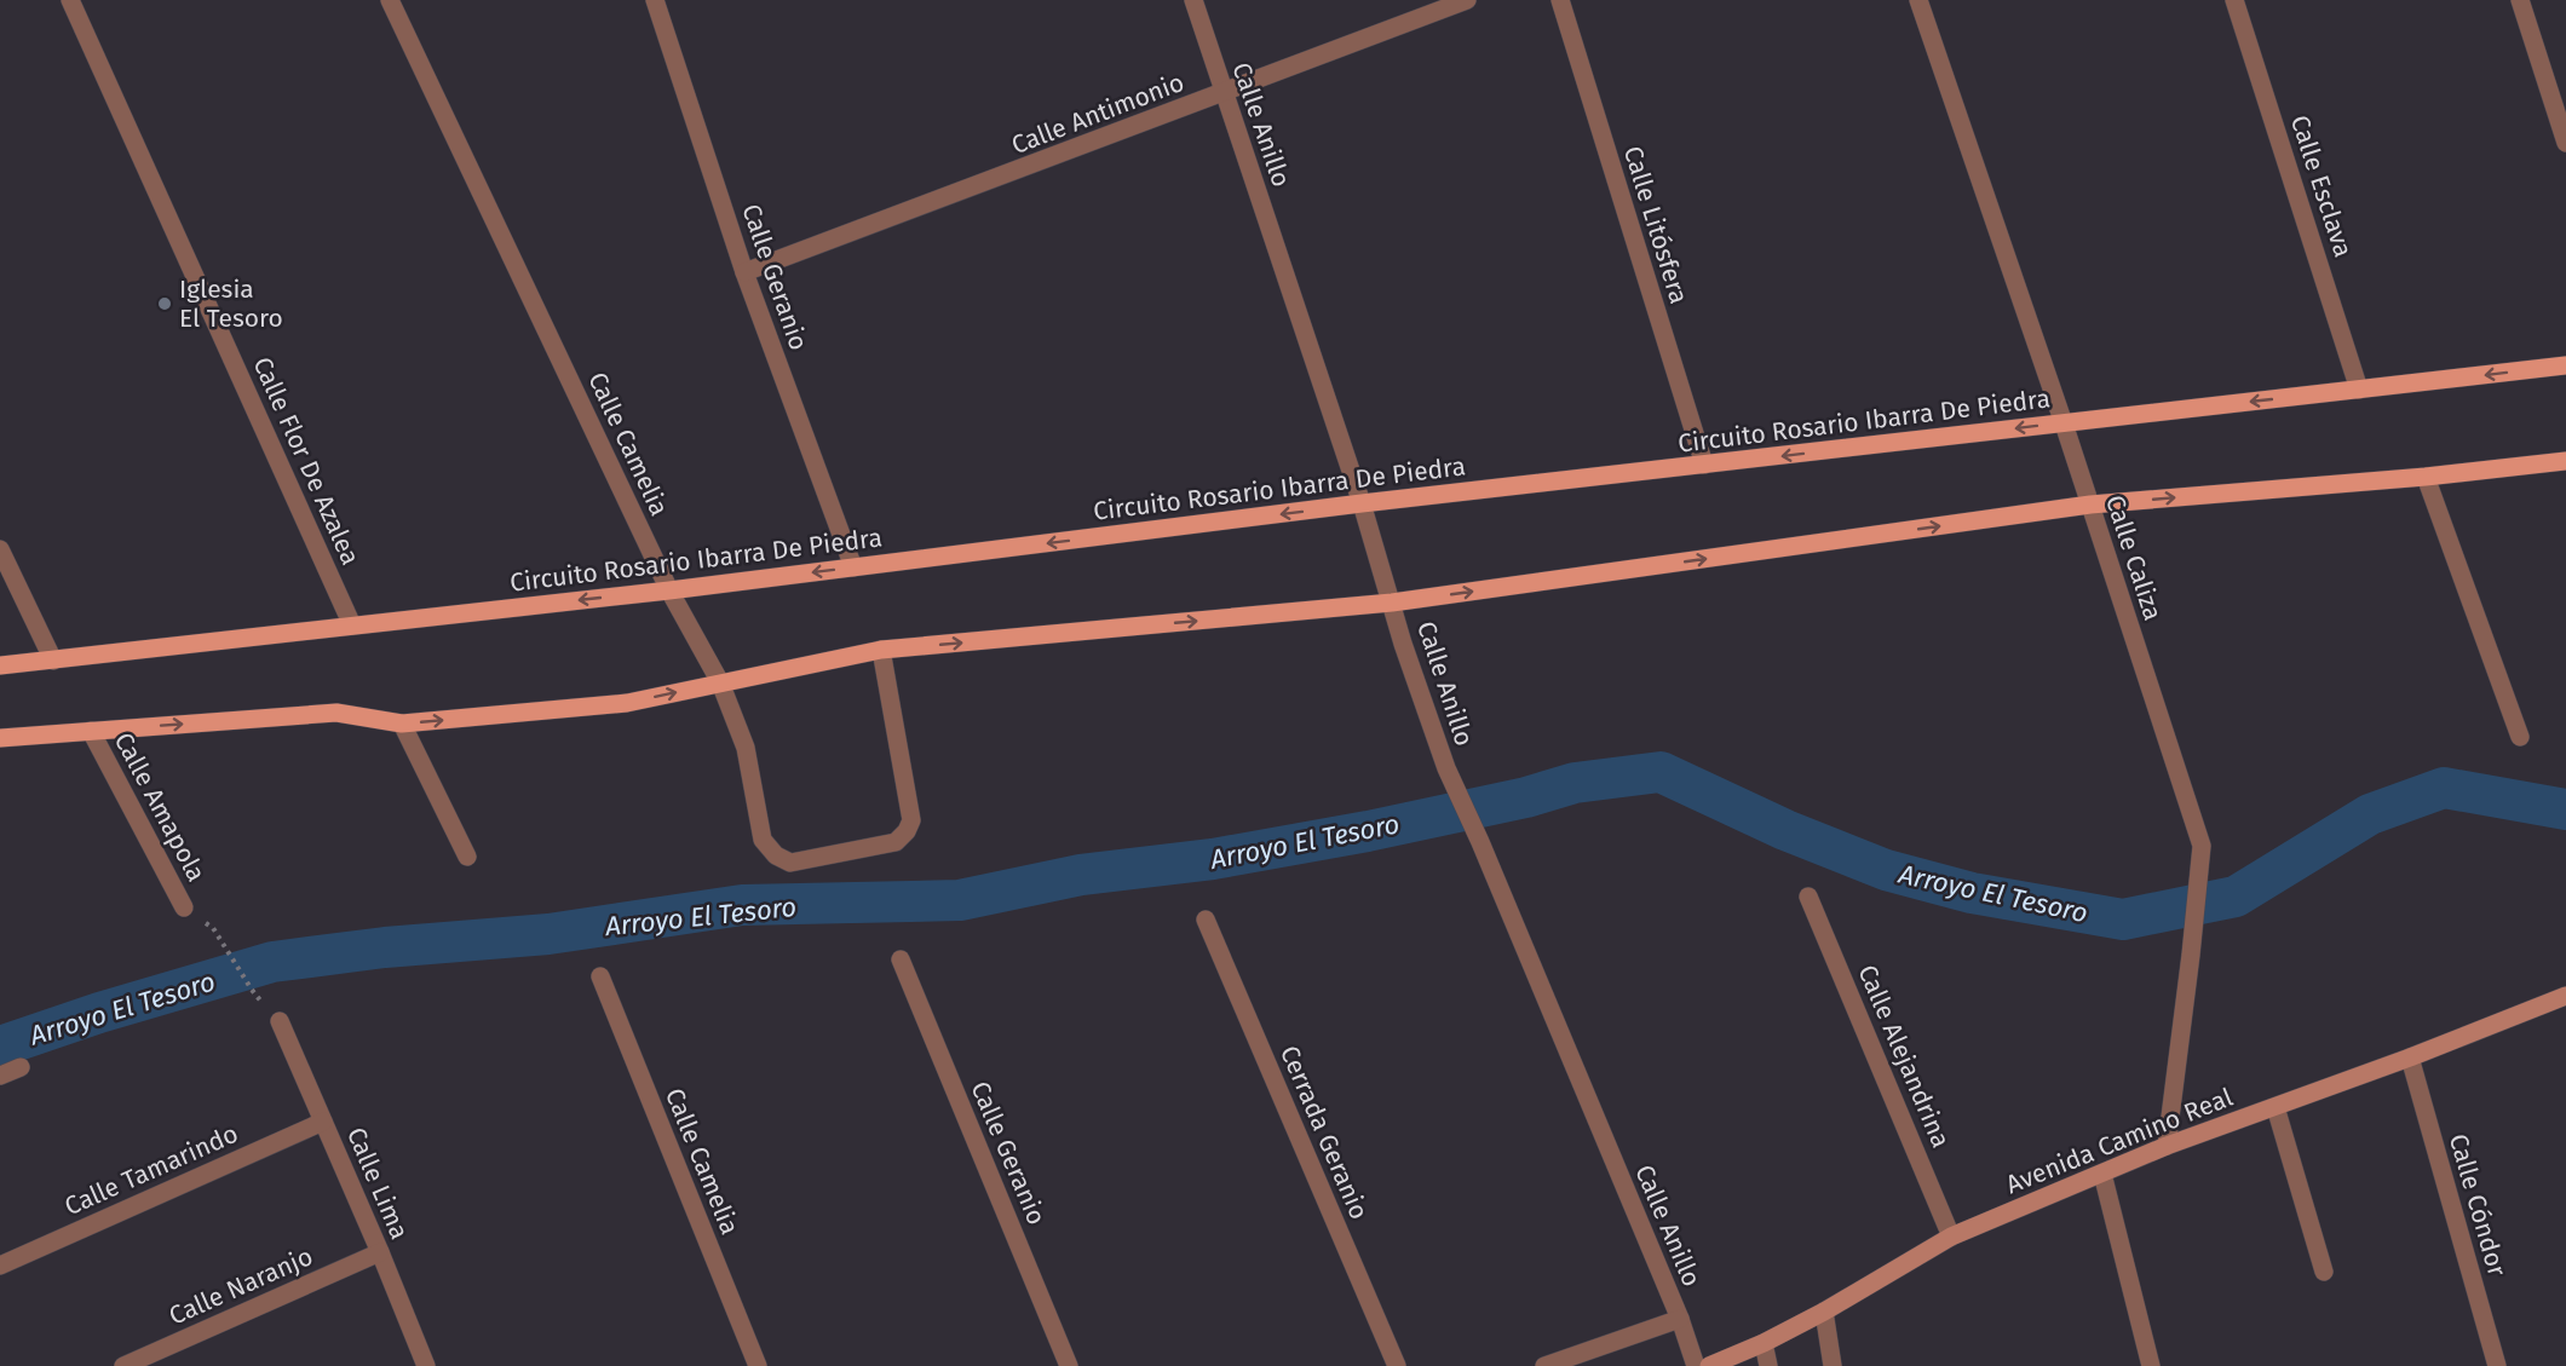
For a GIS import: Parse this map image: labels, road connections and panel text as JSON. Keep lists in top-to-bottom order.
{
  "streets": {
    "main road": ["Circuito Rosario Ibarra De Piedra"],
    "street": [
      "Calle Antimonio",
      "Calle Anillo",
      "Calle Esclava",
      "Calle Litósfera",
      "Calle Geranio",
      "Calle Camelia",
      "Calle Flor De Azalea",
      "Calle Caliza",
      "Calle Amapola",
      "Calle Alejandrina",
      "Cerrada Geranio",
      "Avenida Camino Real",
      "Calle Tamarindo",
      "Calle Lima",
      "Calle Cóndor",
      "Calle Naranjo"
    ]
  },
  "crossings": [
    ["Calle Antimonio", "Calle Anillo"],
    ["Calle Antimonio", "Calle Geranio"],
    ["Calle Anillo", "Circuito Rosario Ibarra De Piedra"],
    ["Calle Esclava", "Circuito Rosario Ibarra De Piedra"],
    ["Calle Litósfera", "Circuito Rosario Ibarra De Piedra"],
    ["Calle Geranio", "Circuito Rosario Ibarra De Piedra"],
    ["Circuito Rosario Ibarra De Piedra", "Calle Camelia"],
    ["Circuito Rosario Ibarra De Piedra", "Calle Flor De Azalea"],
    ["Circuito Rosario Ibarra De Piedra", "Calle Caliza"],
    ["Calle Caliza", "Avenida Camino Real"],
    ["Calle Alejandrina", "Avenida Camino Real"],
    ["Avenida Camino Real", "Calle Cóndor"],
    ["Calle Tamarindo", "Calle Lima"],
    ["Calle Lima", "Calle Naranjo"]
  ],
  "water": ["Arroyo El Tesoro"],
  "places": ["Iglesia El Tesoro"]
}
